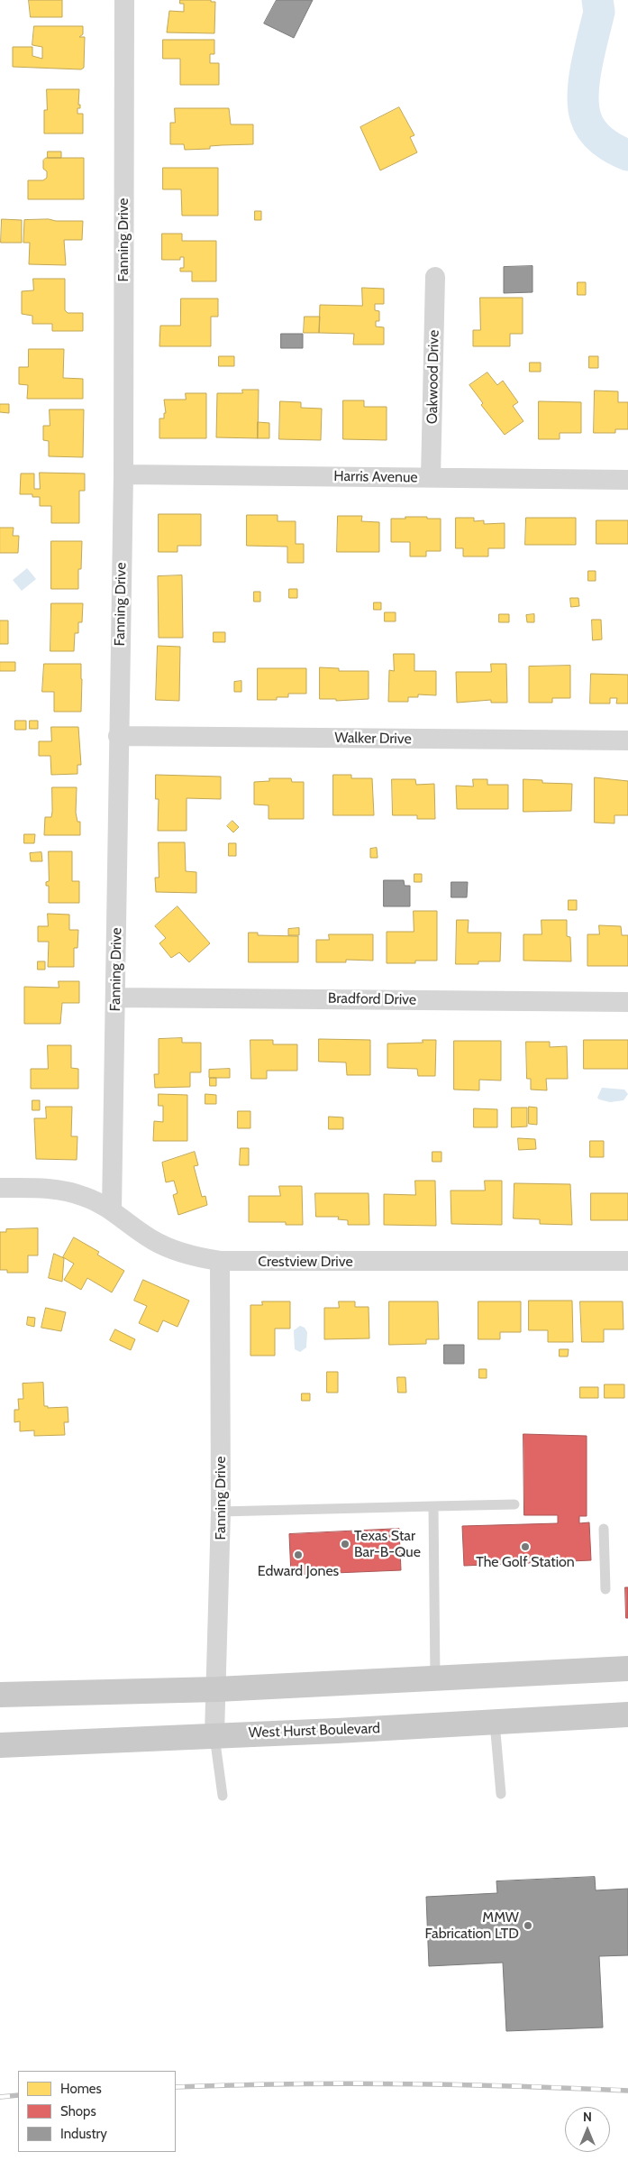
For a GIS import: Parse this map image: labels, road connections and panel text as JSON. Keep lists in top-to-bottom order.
{
  "streets": {
    "main road": ["West Hurst Boulevard"],
    "street": [
      "Fanning Drive",
      "Oakwood Drive",
      "Harris Avenue",
      "Walker Drive",
      "Bradford Drive",
      "Crestview Drive"
    ]
  },
  "crossings": [
    ["Fanning Drive", "Harris Avenue"],
    ["Fanning Drive", "Walker Drive"],
    ["Fanning Drive", "Bradford Drive"],
    ["Fanning Drive", "Crestview Drive"],
    ["Fanning Drive", "West Hurst Boulevard"],
    ["Oakwood Drive", "Harris Avenue"]
  ],
  "places": [
    "Texas Star Bar-B-Que",
    "The Golf Station",
    "Edward Jones",
    "MMW Fabrication LTD"
  ],
  "legend": ["Homes", "Shops", "Industry"],
  "north": "top"
}
